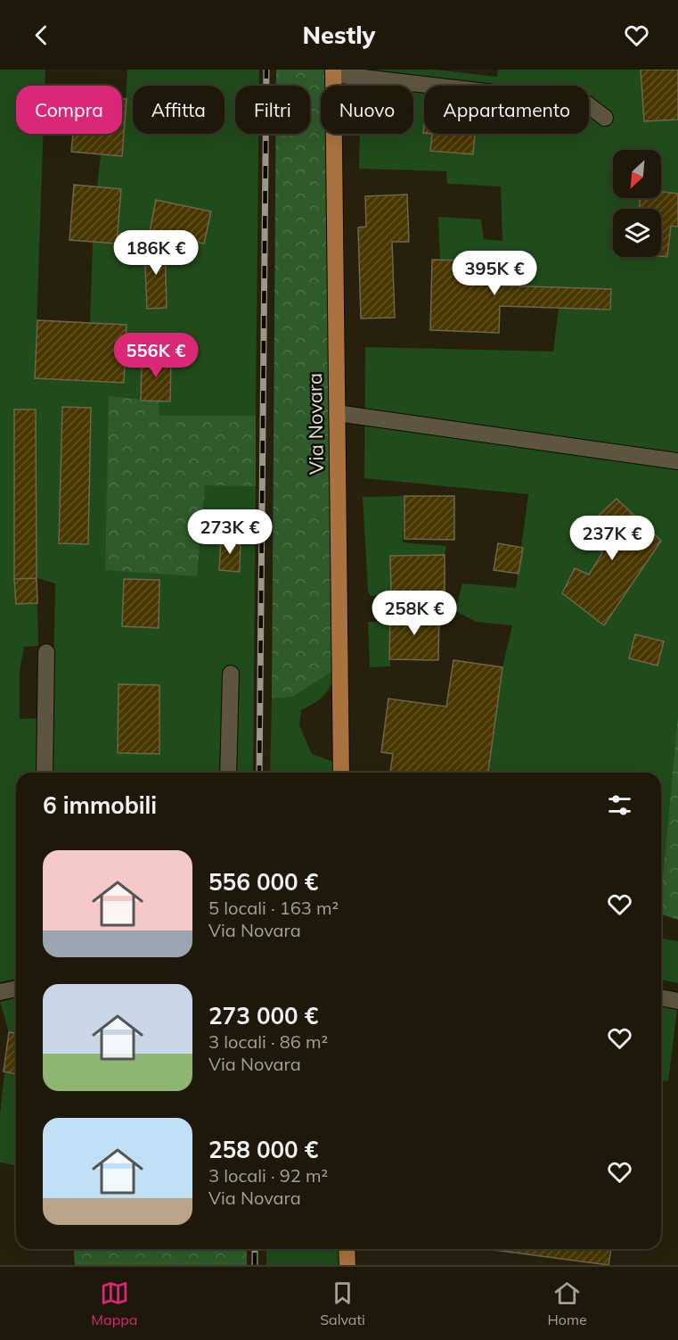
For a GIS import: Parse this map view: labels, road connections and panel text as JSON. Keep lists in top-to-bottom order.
{
  "streets": {
    "main road": ["Via Novara"]
  },
  "north": "bottom left",
  "page": {
    "header": "Nestly",
    "chip": [
      "Compra",
      "Affitta",
      "Filtri",
      "Nuovo",
      "Appartamento"
    ],
    "price": [
      "186K €",
      "395K €",
      "556K €",
      "273K €",
      "237K €",
      "258K €"
    ],
    "heading": "6 immobili",
    "list": [
      {
        "name": "556 000 €",
        "note": "5 locali · 163 m² · Via Novara"
      },
      {
        "name": "273 000 €",
        "note": "3 locali · 86 m² · Via Novara"
      },
      {
        "name": "258 000 €",
        "note": "3 locali · 92 m² · Via Novara"
      }
    ],
    "tabs": ["Mappa", "Salvati", "Home"]
  }
}
